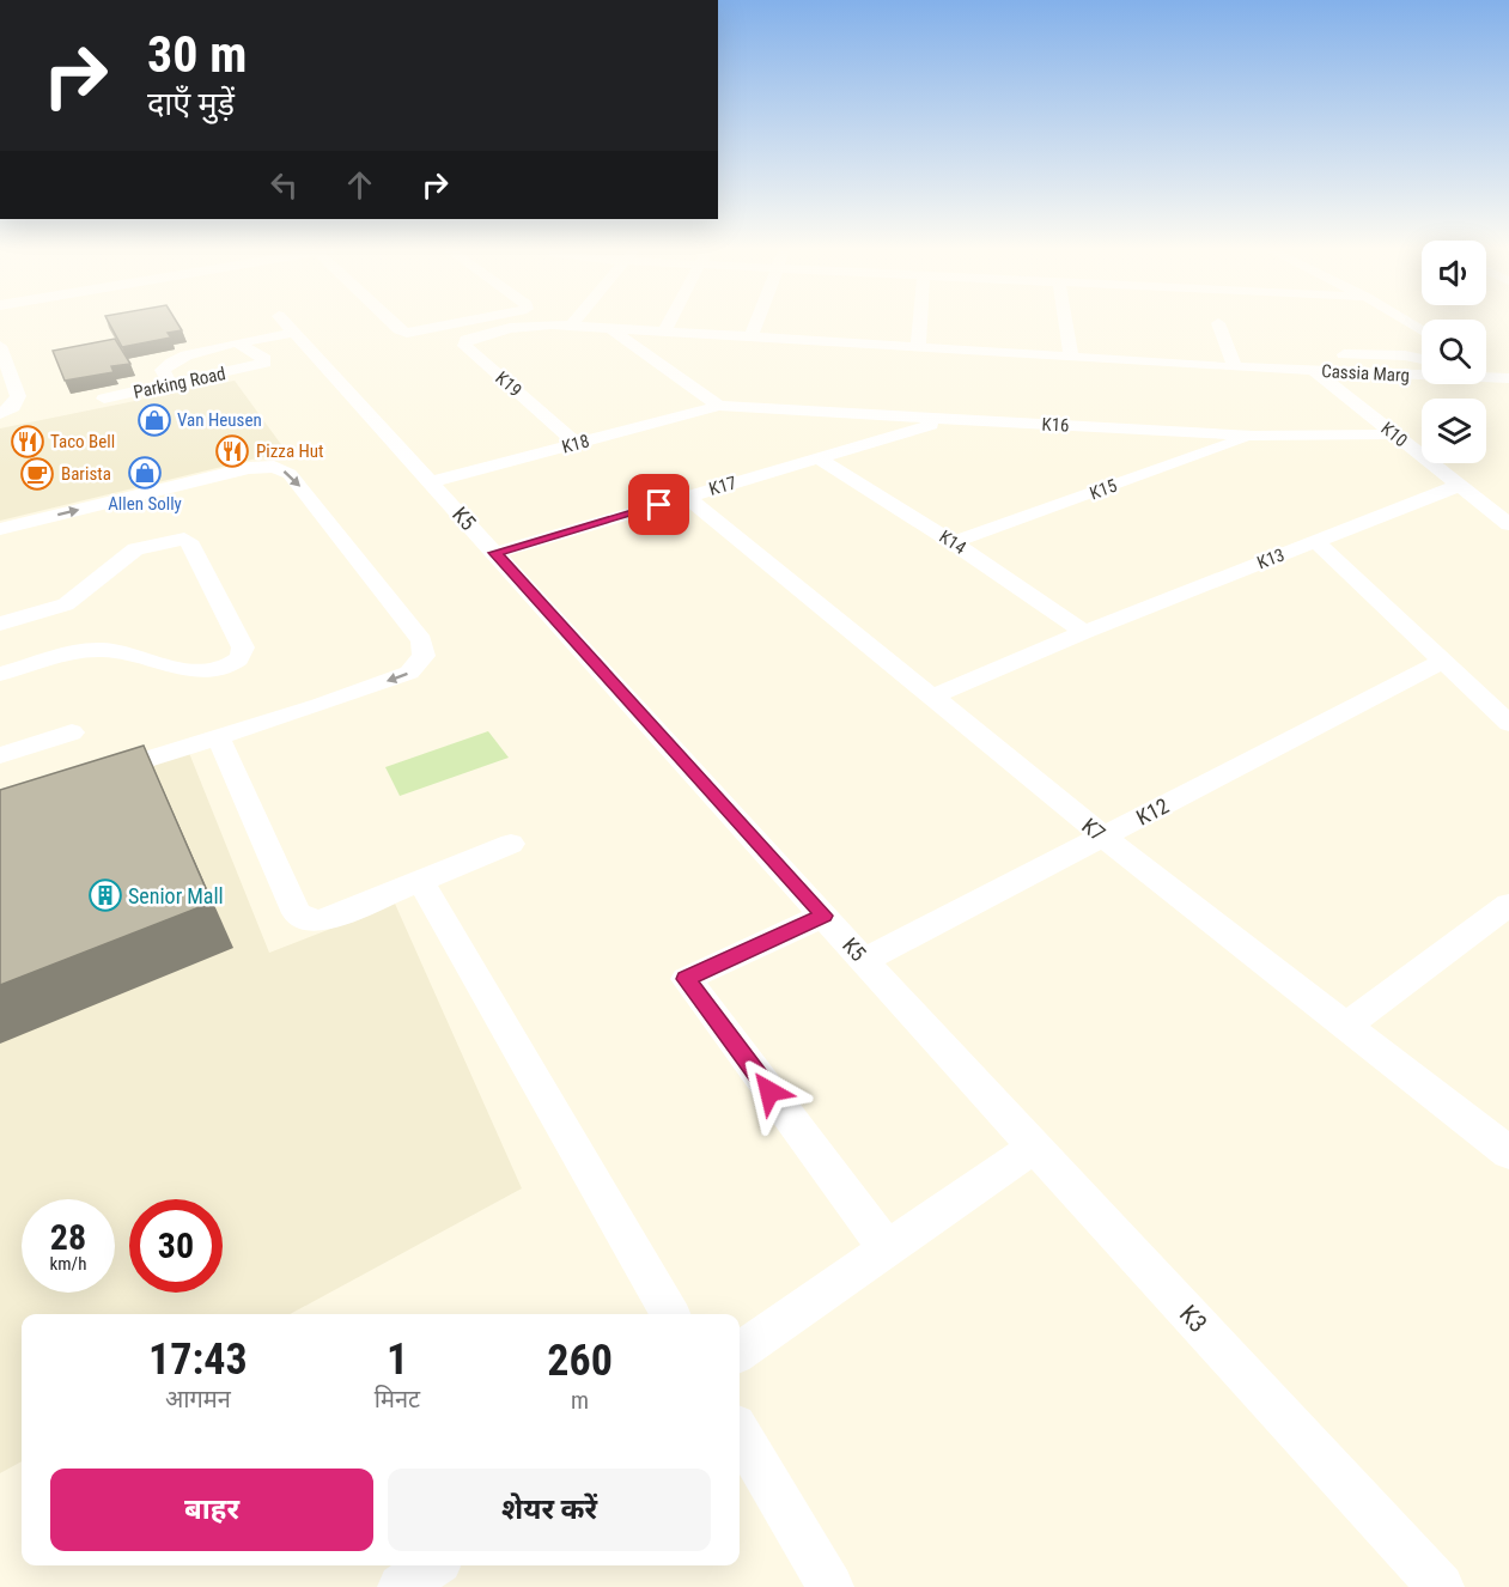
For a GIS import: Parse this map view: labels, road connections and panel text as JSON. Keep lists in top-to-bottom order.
{
  "streets": {
    "street": [
      "Cassia Marg",
      "Parking Road",
      "K19",
      "K16",
      "K10",
      "K18",
      "K17",
      "K15",
      "K5",
      "K14",
      "K13",
      "K12",
      "K7",
      "K3"
    ]
  },
  "crossings": [
    ["Cassia Marg", "K19"],
    ["Cassia Marg", "K10"],
    ["K19", "K18"],
    ["K16", "K10"],
    ["K16", "K18"],
    ["K16", "K17"],
    ["K16", "K15"],
    ["K10", "K13"],
    ["K18", "K5"],
    ["K17", "K5"],
    ["K17", "K14"],
    ["K17", "K7"],
    ["K15", "K14"],
    ["K5", "K12"],
    ["K5", "K3"],
    ["K14", "K13"],
    ["K13", "K7"],
    ["K12", "K7"]
  ],
  "places": {
    "shop": ["Van Heusen", "Allen Solly"],
    "restaurant": ["Taco Bell", "Pizza Hut"],
    "cafe": ["Barista"],
    "building": ["Senior Mall"]
  },
  "page": {
    "turn": ["30 m", "दाएँ मुड़ें"],
    "speed": "28 km/h",
    "limit": "30",
    "eta": [
      "17:43",
      "आगमन",
      "1",
      "मिनट",
      "260",
      "m"
    ],
    "buttons": ["बाहर", "शेयर करें"]
  }
}
